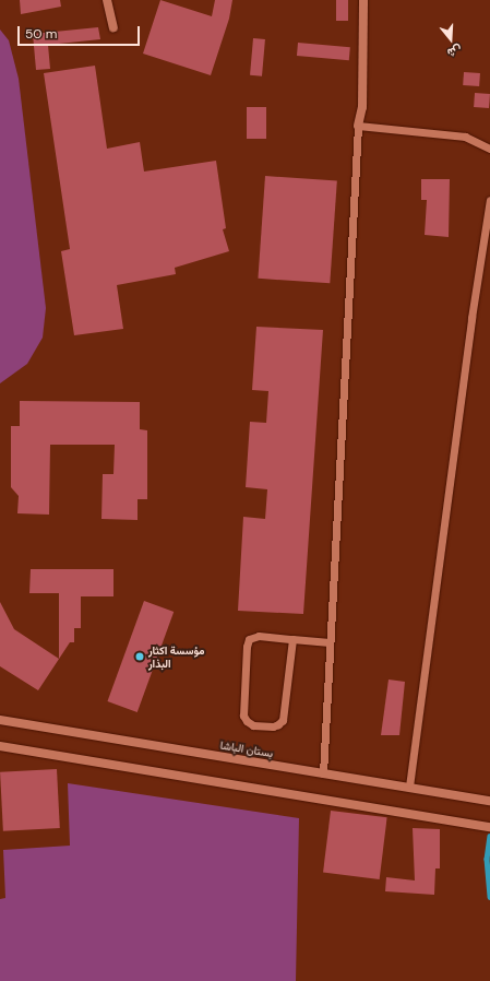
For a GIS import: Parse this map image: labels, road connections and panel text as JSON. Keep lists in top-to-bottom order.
{
  "streets": {
    "street": ["بستان الباشا"]
  },
  "places": ["مؤسسة اكثار البذار"],
  "scale_bar": "50 m",
  "north": "bottom"
}
